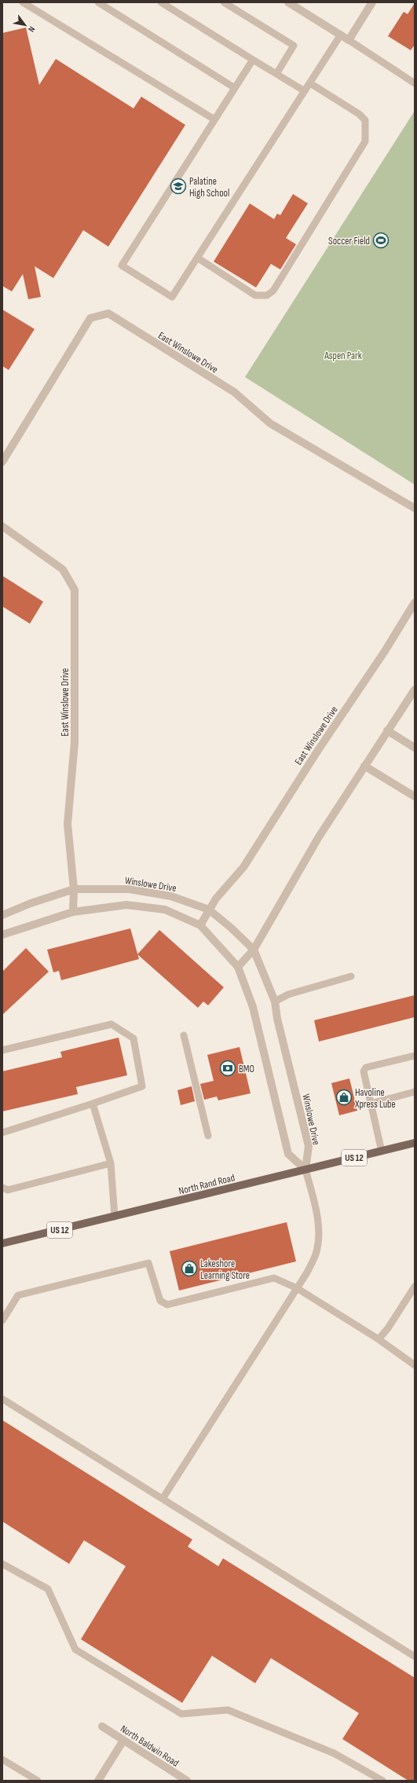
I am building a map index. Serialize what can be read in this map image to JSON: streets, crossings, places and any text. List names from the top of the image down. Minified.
{"streets":{"main road":["US 12","North Rand Road"],"street":["East Winslowe Drive","Winslowe Drive","North Baldwin Road"]},"crossings":[["East Winslowe Drive","Winslowe Drive"],["Winslowe Drive","North Rand Road"]],"parks":["Aspen Park"],"places":{"school or university":["Palatine High School"],"sports":["Soccer Field"],"bank":["BMO"],"shop":["Havoline Xpress Lube","Lakeshore Learning Store"]},"north":"bottom right"}
